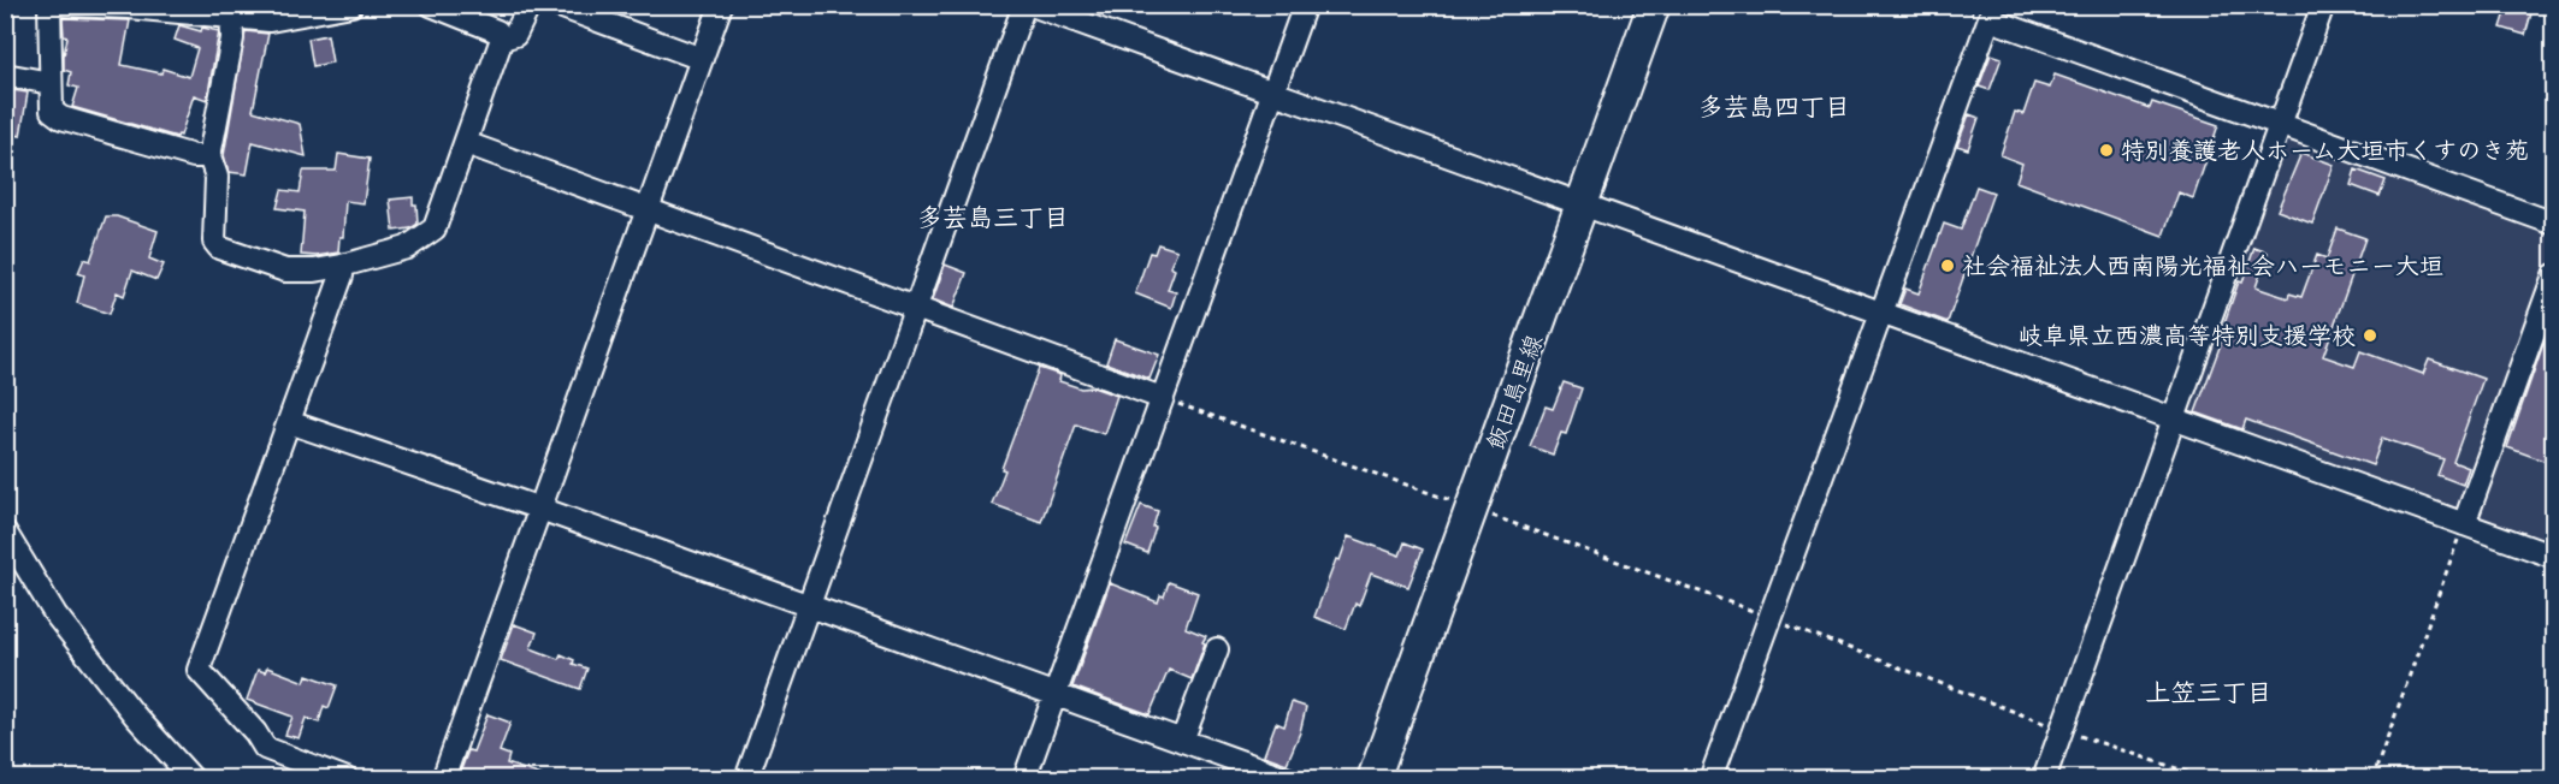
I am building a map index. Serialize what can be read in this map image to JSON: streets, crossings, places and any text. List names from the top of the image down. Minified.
{"streets":{"main road":["飯田島里線"]},"districts":["多芸島四丁目","多芸島三丁目","上笠三丁目"],"places":["特別養護老人ホーム大垣市くすのき苑","社会福祉法人西南陽光福祉会ハーモニー大垣","岐阜県立西濃高等特別支援学校"]}
